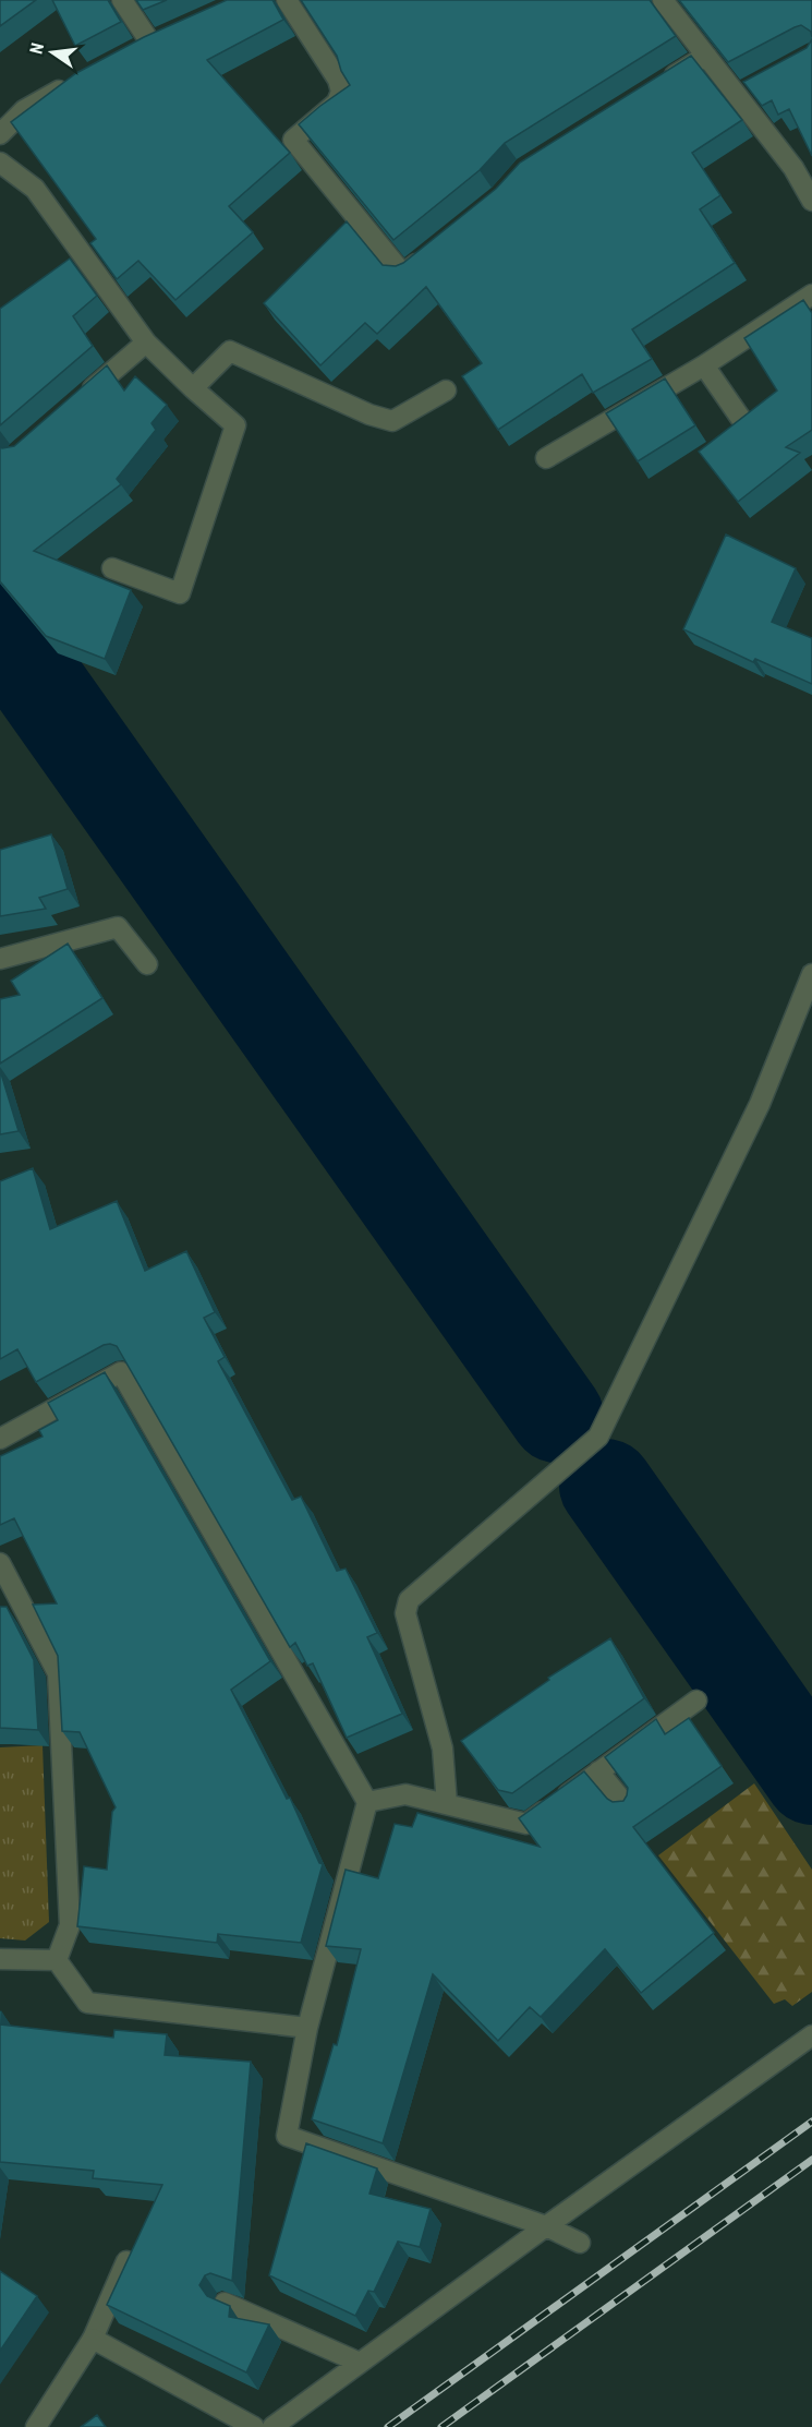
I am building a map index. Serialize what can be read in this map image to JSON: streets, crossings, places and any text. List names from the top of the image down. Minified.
{"north":"left"}
